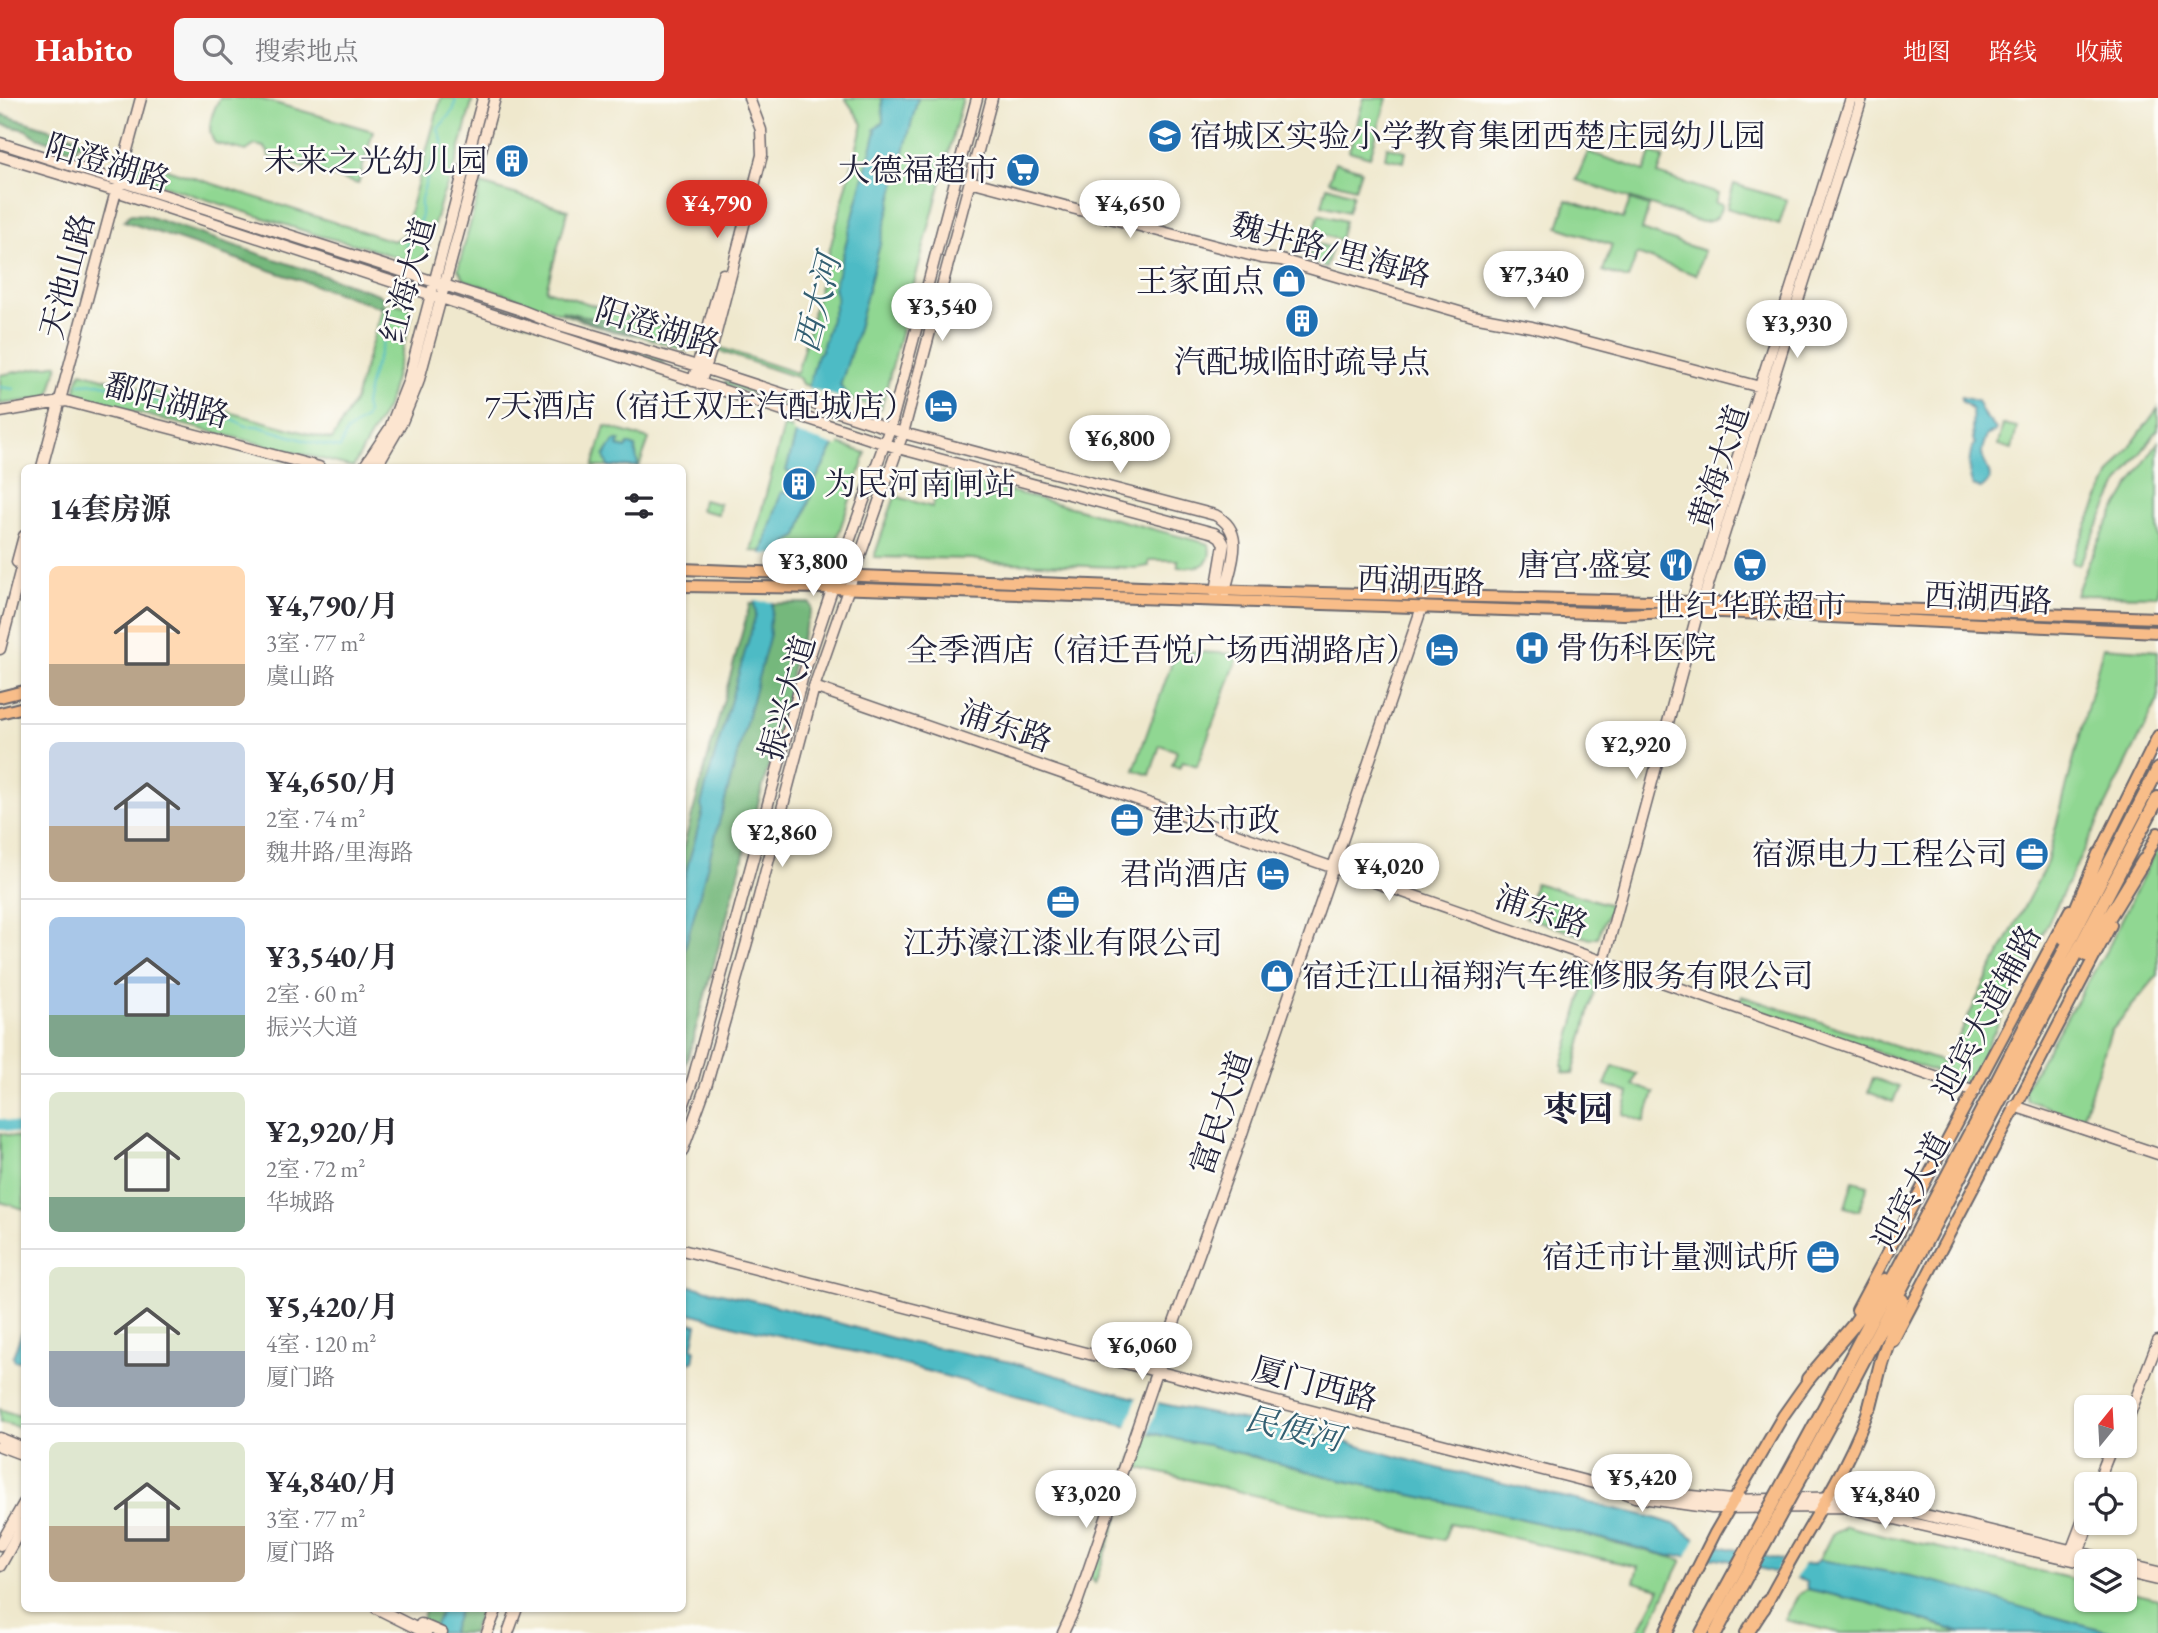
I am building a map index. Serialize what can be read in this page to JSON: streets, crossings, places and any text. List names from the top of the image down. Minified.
{"streets":{"highway":["迎宾大道"],"main road":["西湖西路","迎宾大道辅路"],"street":["阳澄湖路","魏井路/里海路","天池山路","红海大道","鄱阳湖路","黄海大道","振兴大道","浦东路","富民大道","厦门西路"]},"crossings":[["阳澄湖路","天池山路"],["阳澄湖路","红海大道"],["阳澄湖路","西湖西路"],["阳澄湖路","振兴大道"],["魏井路/里海路","黄海大道"],["魏井路/里海路","振兴大道"],["天池山路","鄱阳湖路"],["黄海大道","西湖西路"],["西湖西路","振兴大道"],["西湖西路","富民大道"],["振兴大道","浦东路"],["浦东路","迎宾大道辅路"],["浦东路","富民大道"],["迎宾大道辅路","厦门西路"],["富民大道","厦门西路"]],"districts":["枣园"],"water":["西大河","民便河"],"places":{"school or university":["宿城区实验小学教育集团西楚庄园幼儿园"],"building":["未来之光幼儿园","汽配城临时疏导点","为民河南闸站"],"supermarket":["大德福超市","世纪华联超市"],"shop":["王家面点","宿迁江山福翔汽车维修服务有限公司"],"hotel":["7天酒店（宿迁双庄汽配城店）","全季酒店（宿迁吾悦广场西湖路店）","君尚酒店"],"restaurant":["唐宫·盛宴"],"hospital":["骨伤科医院"],"office":["建达市政","宿源电力工程公司","江苏濠江漆业有限公司","宿迁市计量测试所"]},"north":"top","page":{"header":"Habito","search":"搜索地点","nav":["地图","路线","收藏"],"price":["¥4,790","¥4,650","¥7,340","¥3,540","¥3,930","¥6,800","¥3,800","¥2,920","¥2,860","¥4,020","¥6,060","¥5,420","¥3,020","¥4,840"],"heading":"14套房源","list":[{"name":"¥4,790/月","note":"3室 · 77 m² · 虞山路"},{"name":"¥4,650/月","note":"2室 · 74 m² · 魏井路/里海路"},{"name":"¥3,540/月","note":"2室 · 60 m² · 振兴大道"},{"name":"¥2,920/月","note":"2室 · 72 m² · 华城路"},{"name":"¥5,420/月","note":"4室 · 120 m² · 厦门路"},{"name":"¥4,840/月","note":"3室 · 77 m² · 厦门路"}]}}
